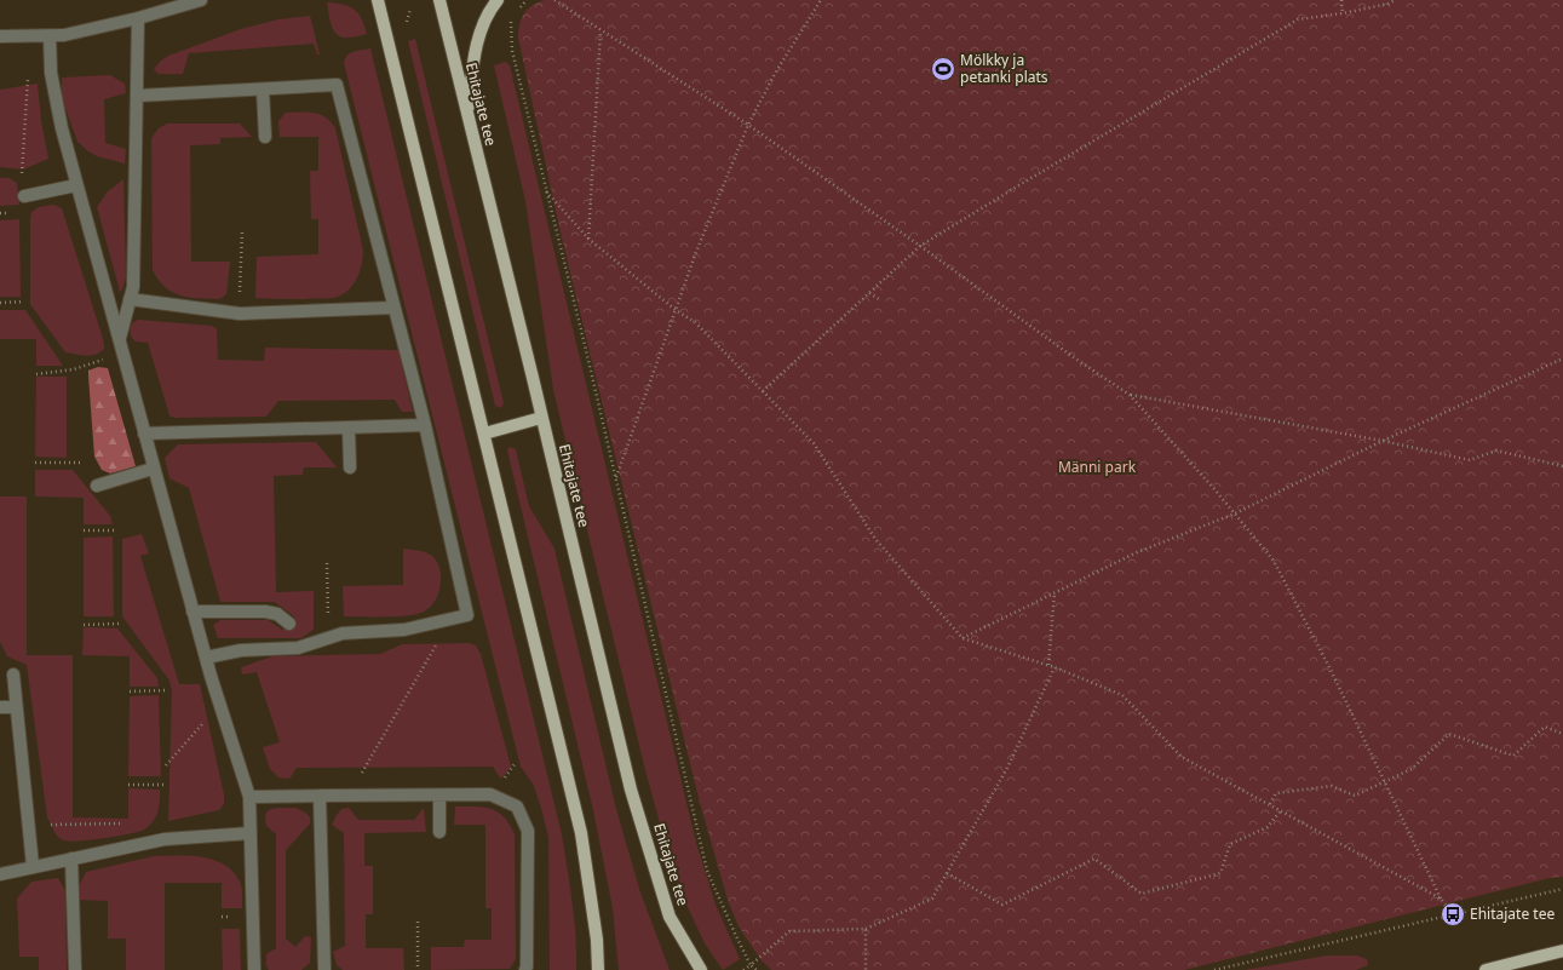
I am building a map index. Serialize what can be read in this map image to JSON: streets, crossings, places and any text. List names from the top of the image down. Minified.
{"streets":{"main road":["Ehitajate tee"]},"parks":["Männi park"],"places":{"sports":["Mölkky ja petanki plats"],"bus stop":["Ehitajate tee"]}}
